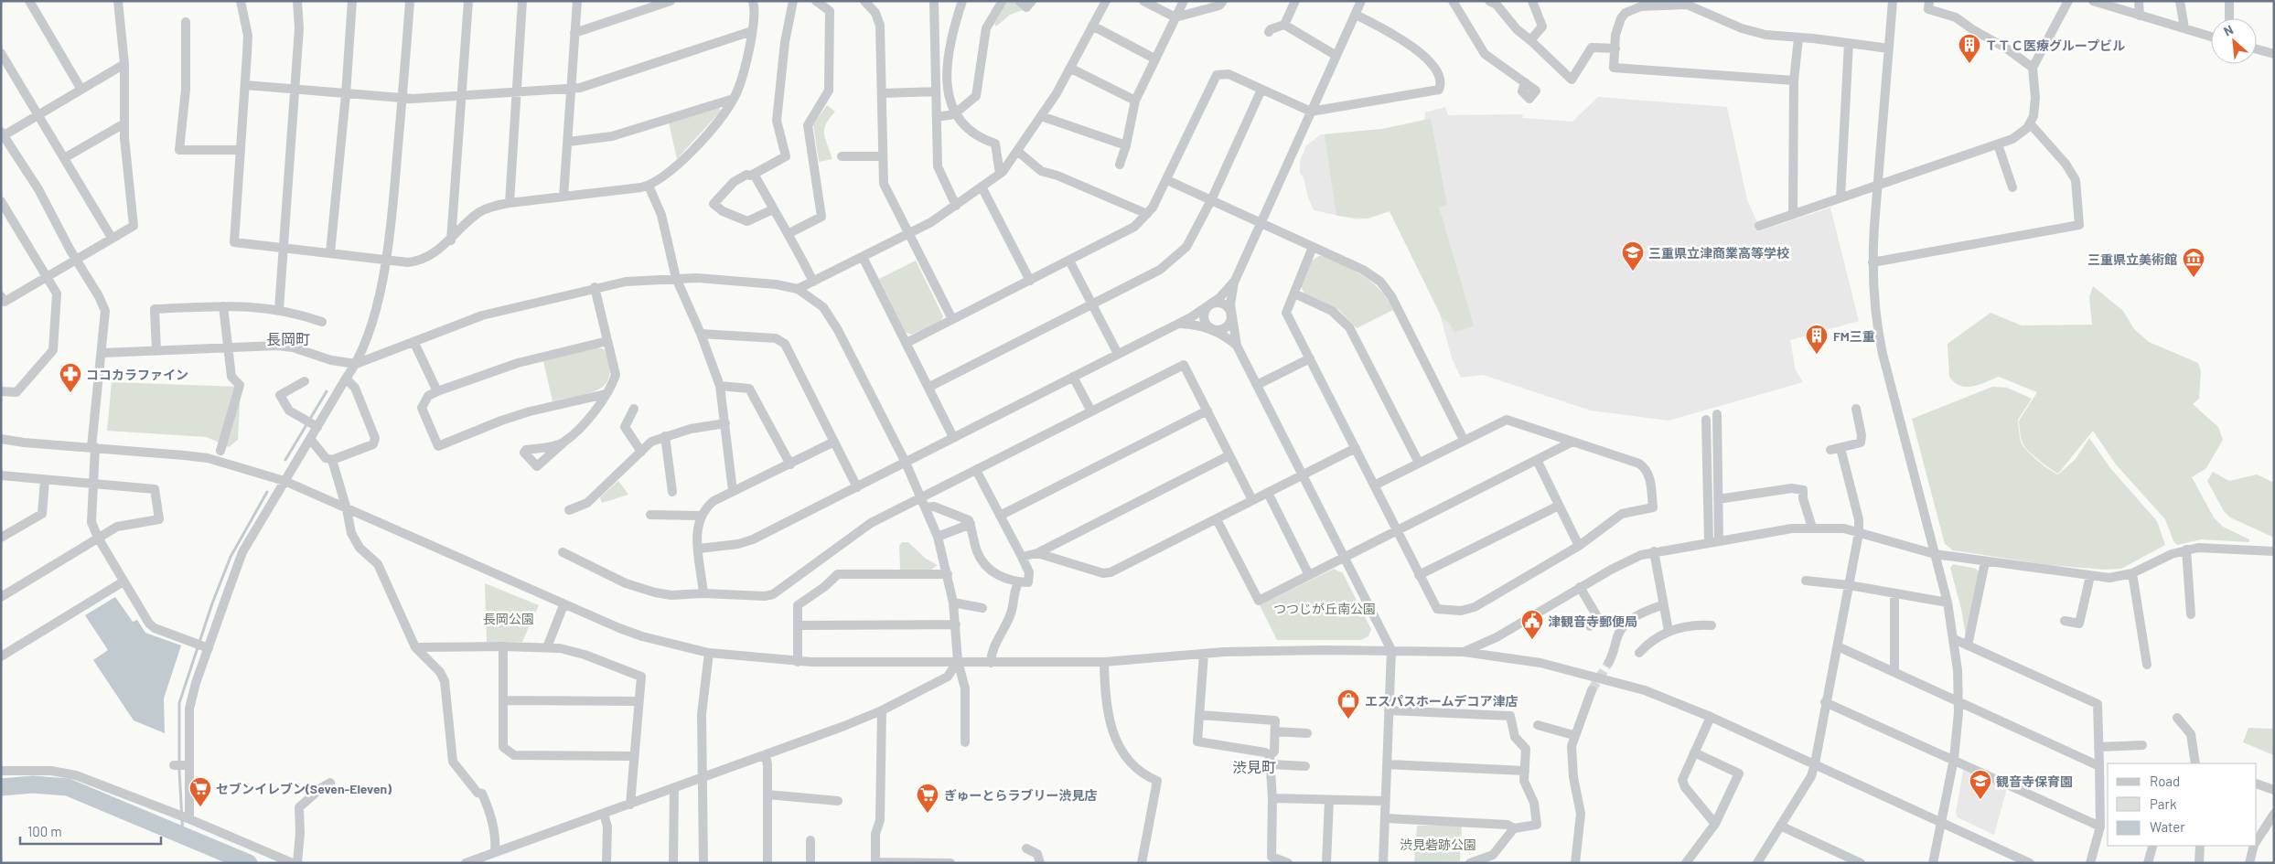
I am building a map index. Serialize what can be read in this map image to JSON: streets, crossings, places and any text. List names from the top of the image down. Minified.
{"districts":["長岡町","渋見町"],"parks":["つつじが丘南公園","長岡公園","渋見砦跡公園"],"places":{"building":["ＴＴＣ医療グループビル","FM三重"],"school or university":["三重県立津商業高等学校","観音寺保育園"],"museum":["三重県立美術館"],"pharmacy":["ココカラファイン"],"public building":["津観音寺郵便局"],"shop":["エスパスホームデコア津店"],"supermarket":["セブンイレブン(Seven-Eleven)","ぎゅーとらラブリー渋見店"]},"legend":["Road","Park","Water"],"scale_bar":"100 m","north":"top left"}
